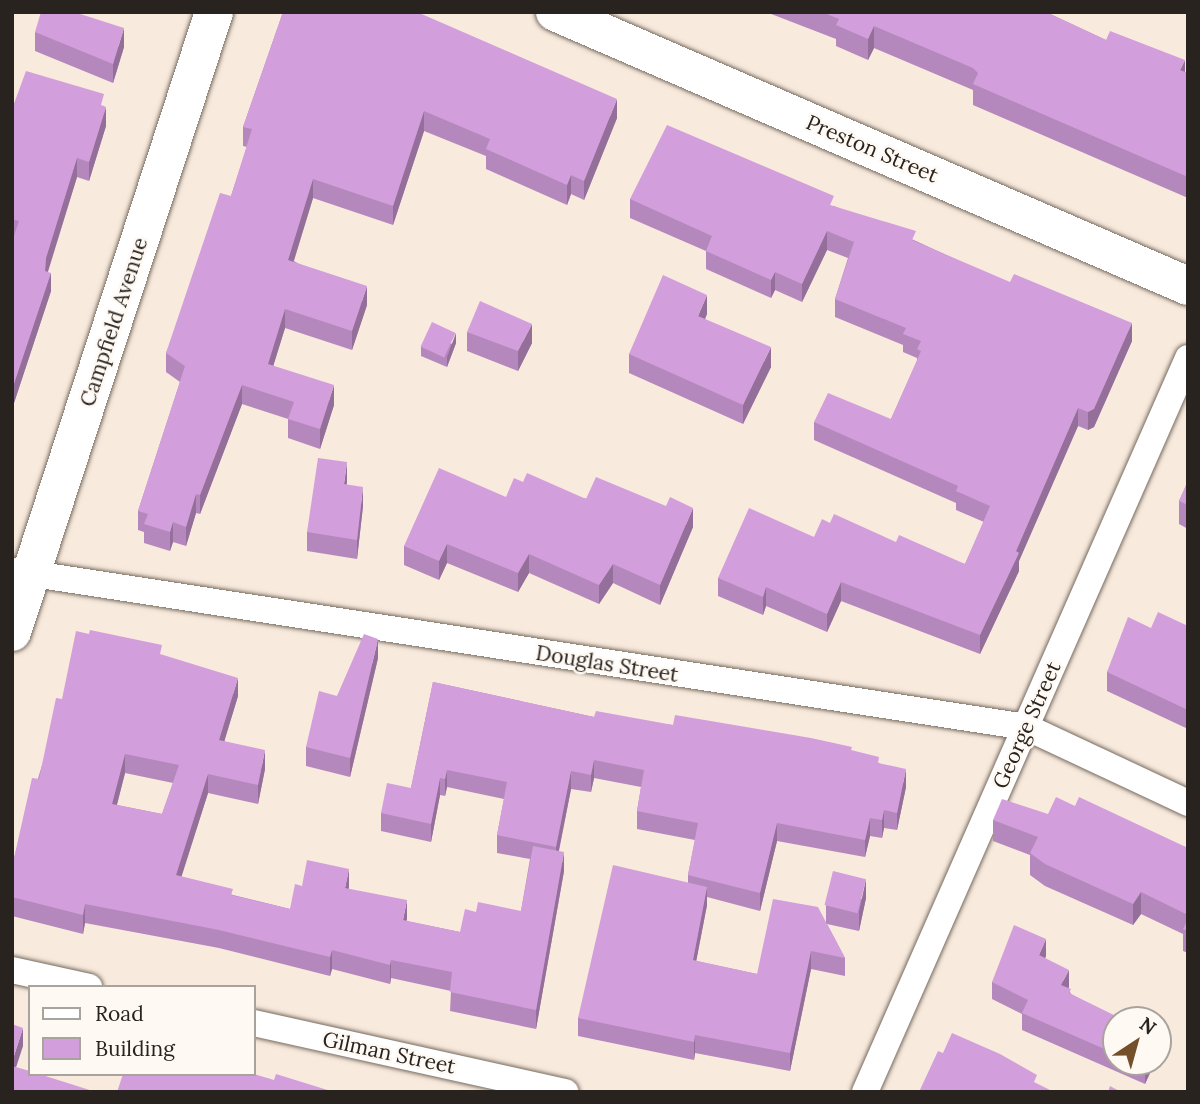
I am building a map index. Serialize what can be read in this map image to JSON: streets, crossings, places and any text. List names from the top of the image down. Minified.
{"streets":{"street":["Preston Street","Campfield Avenue","Douglas Street","George Street","Gilman Street"]},"crossings":[["Campfield Avenue","Douglas Street"],["Douglas Street","George Street"]],"legend":["Road","Building"],"north":"top right"}
